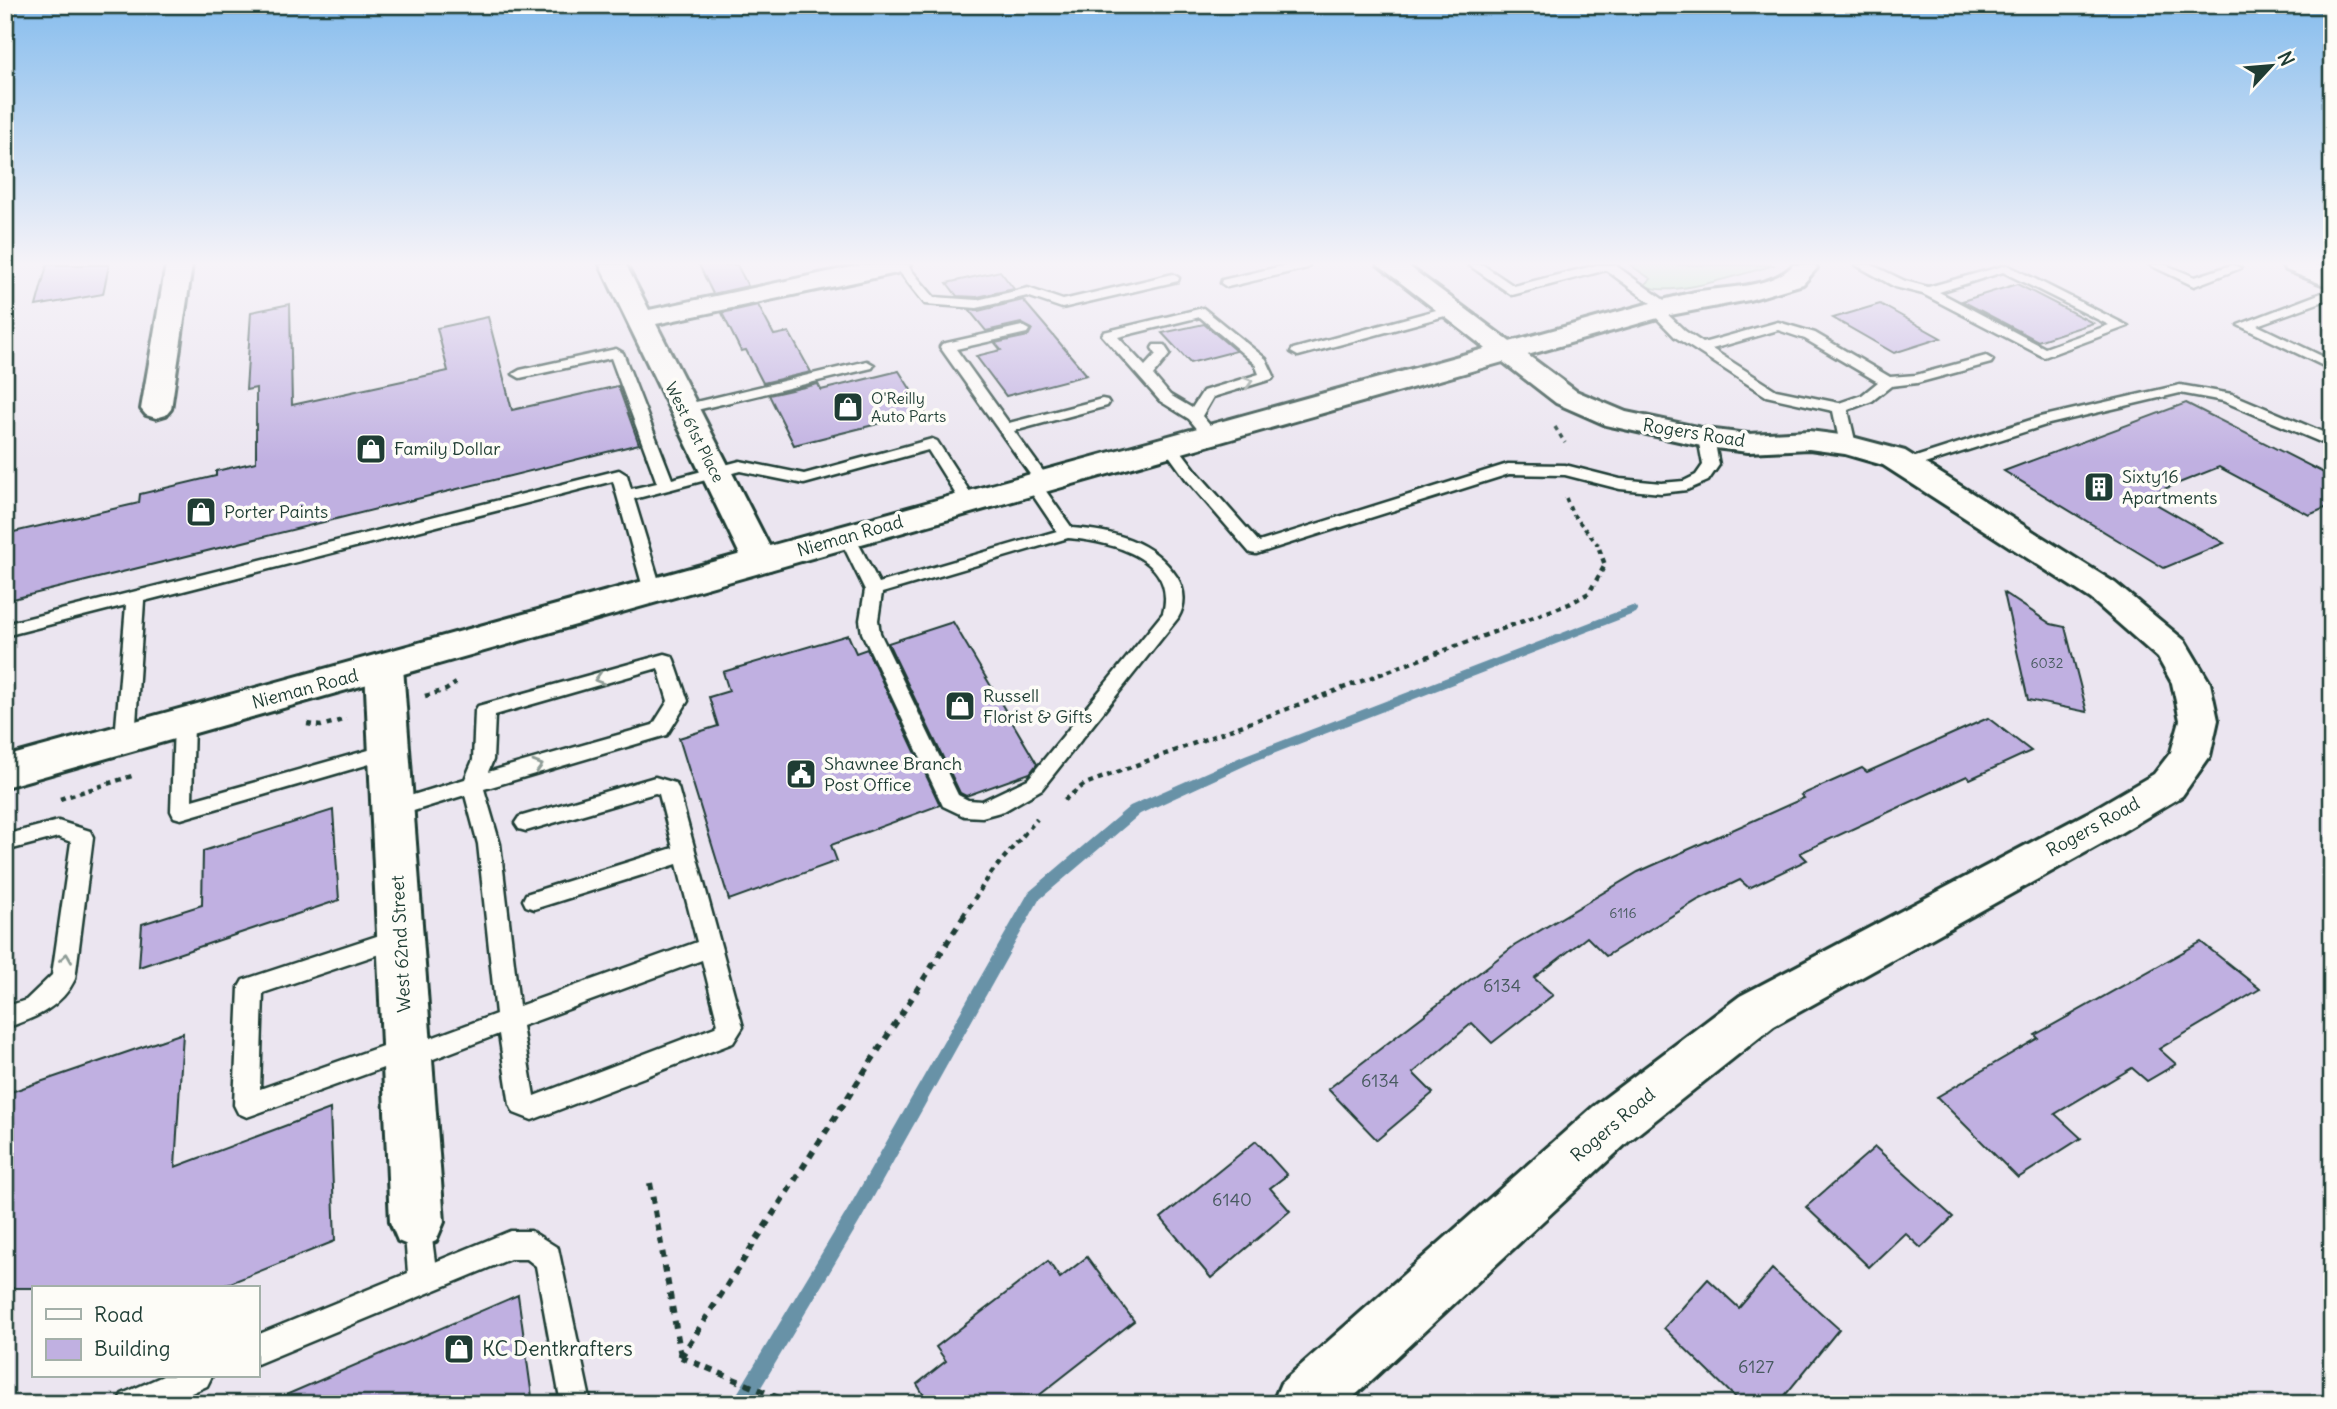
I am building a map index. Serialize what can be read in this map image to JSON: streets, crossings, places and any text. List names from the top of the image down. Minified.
{"streets":{"street":["West 61st Place","Rogers Road","Nieman Road","West 62nd Street"]},"crossings":[["West 61st Place","Nieman Road"],["Rogers Road","Nieman Road"],["Nieman Road","West 62nd Street"]],"places":{"shop":["O'Reilly Auto Parts","Family Dollar","Porter Paints","Russell Florist & Gifts","KC Dentkrafters"],"building":["Sixty16 Apartments"],"public building":["Shawnee Branch Post Office"]},"house_numbers":["6032","6116","6134","6134","6140","6127"],"legend":["Road","Building"],"north":"top right"}
